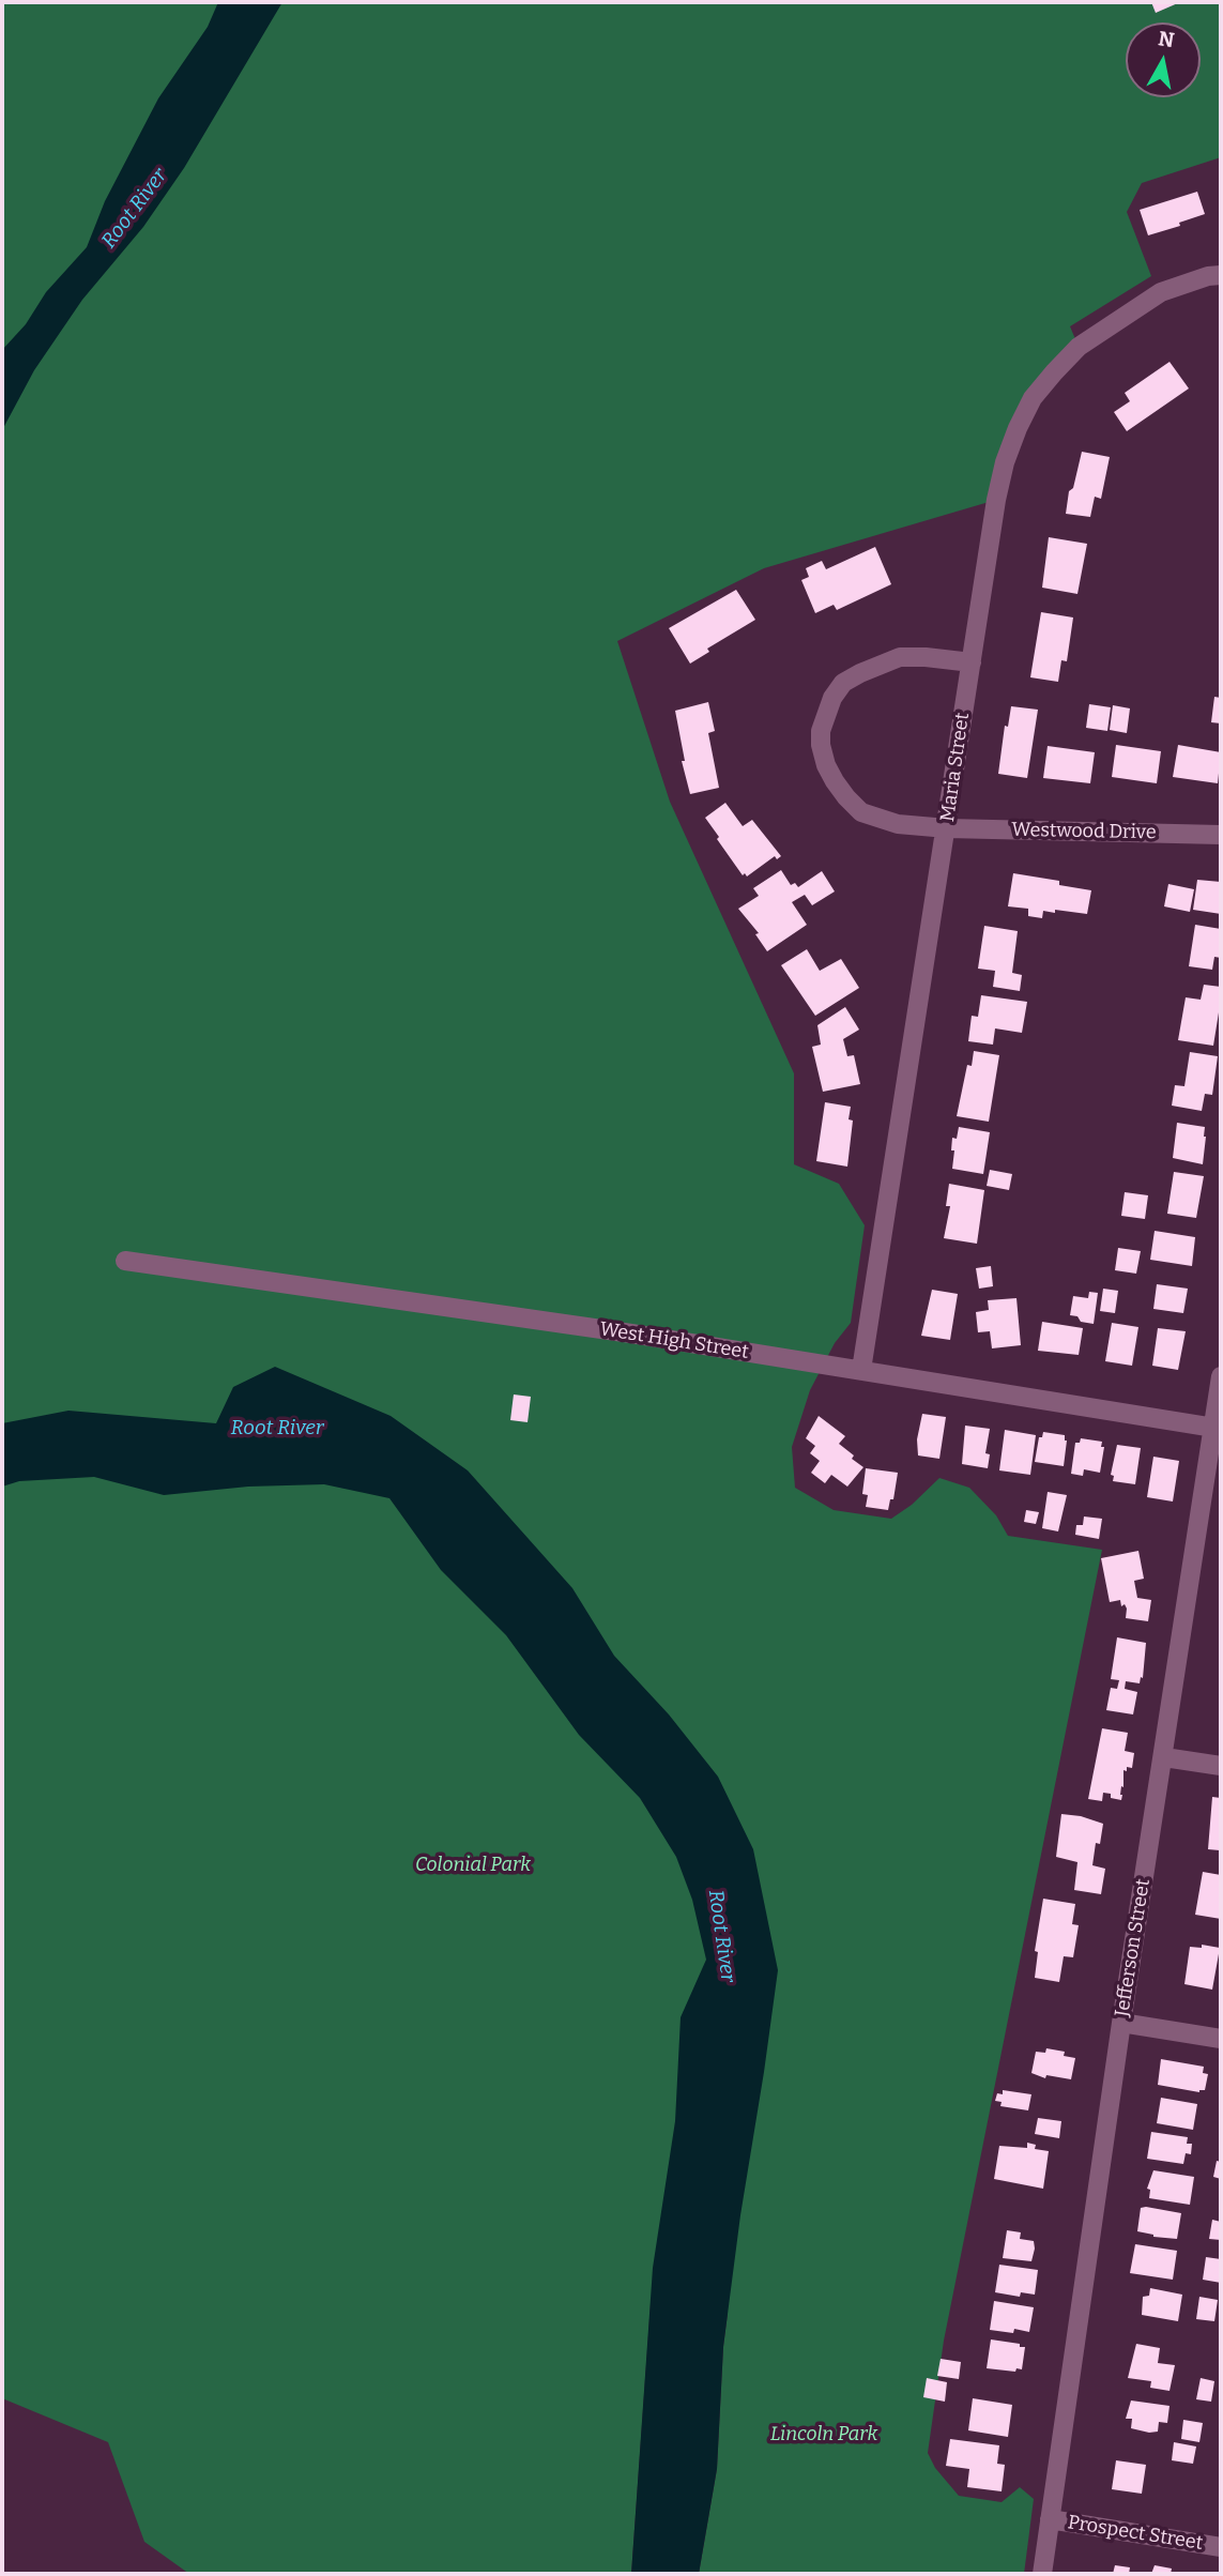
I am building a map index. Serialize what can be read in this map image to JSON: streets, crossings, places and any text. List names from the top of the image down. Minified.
{"streets":{"street":["Maria Street","Westwood Drive","West High Street","Jefferson Street","Prospect Street"]},"crossings":[["Maria Street","Westwood Drive"],["Maria Street","West High Street"],["West High Street","Jefferson Street"],["Jefferson Street","Prospect Street"]],"water":["Root River"],"parks":["Colonial Park","Lincoln Park"],"north":"top"}
